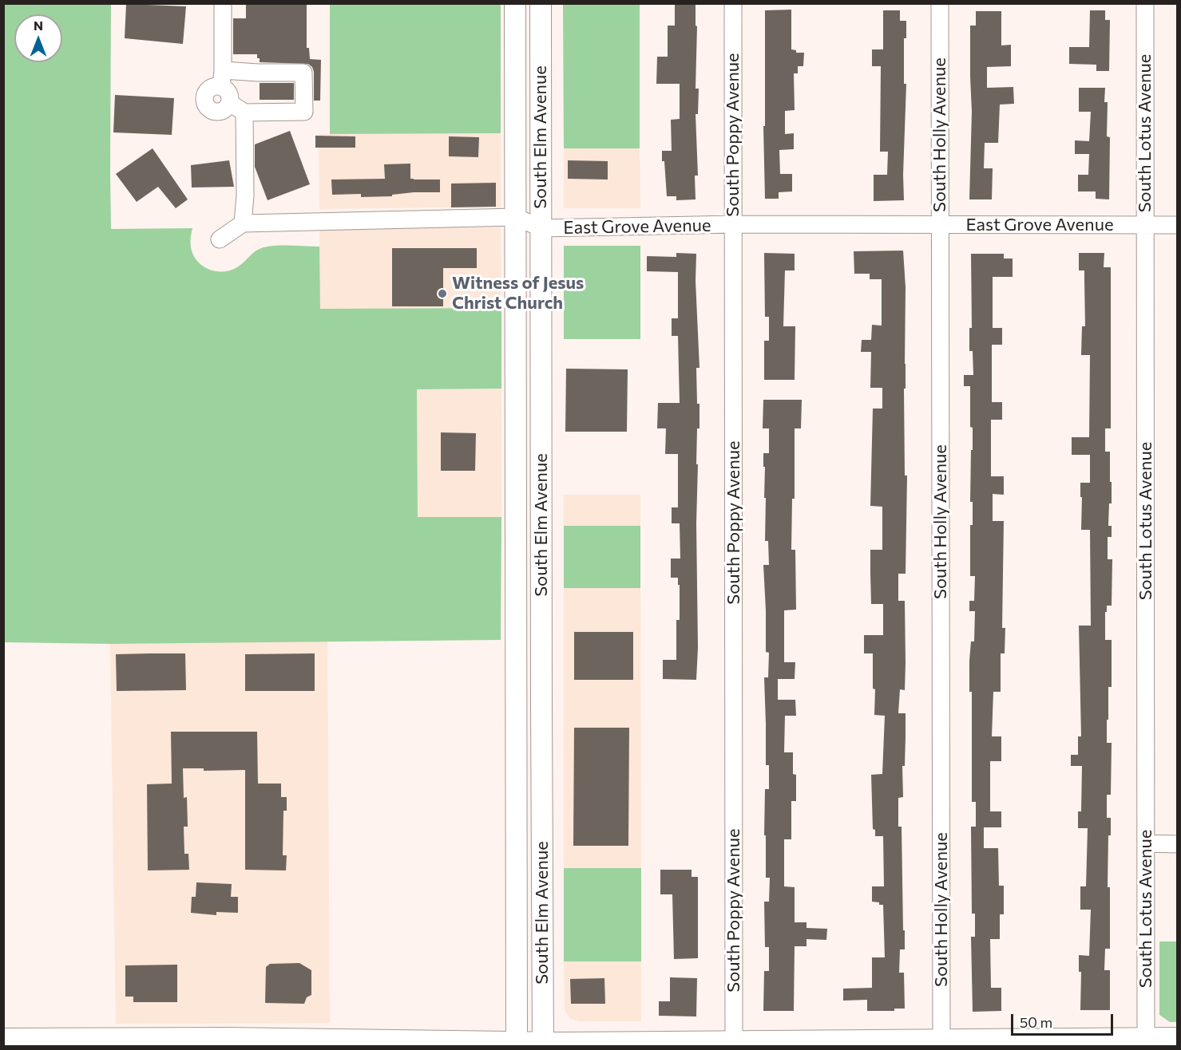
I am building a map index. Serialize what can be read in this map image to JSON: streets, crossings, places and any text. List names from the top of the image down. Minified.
{"streets":{"main road":["South Elm Avenue"],"street":["South Lotus Avenue","South Poppy Avenue","South Holly Avenue","East Grove Avenue"]},"crossings":[["South Lotus Avenue","East Grove Avenue"],["South Poppy Avenue","East Grove Avenue"],["South Holly Avenue","East Grove Avenue"],["South Elm Avenue","East Grove Avenue"]],"places":["Witness of Jesus Christ Church"],"scale_bar":"50 m","north":"top"}
